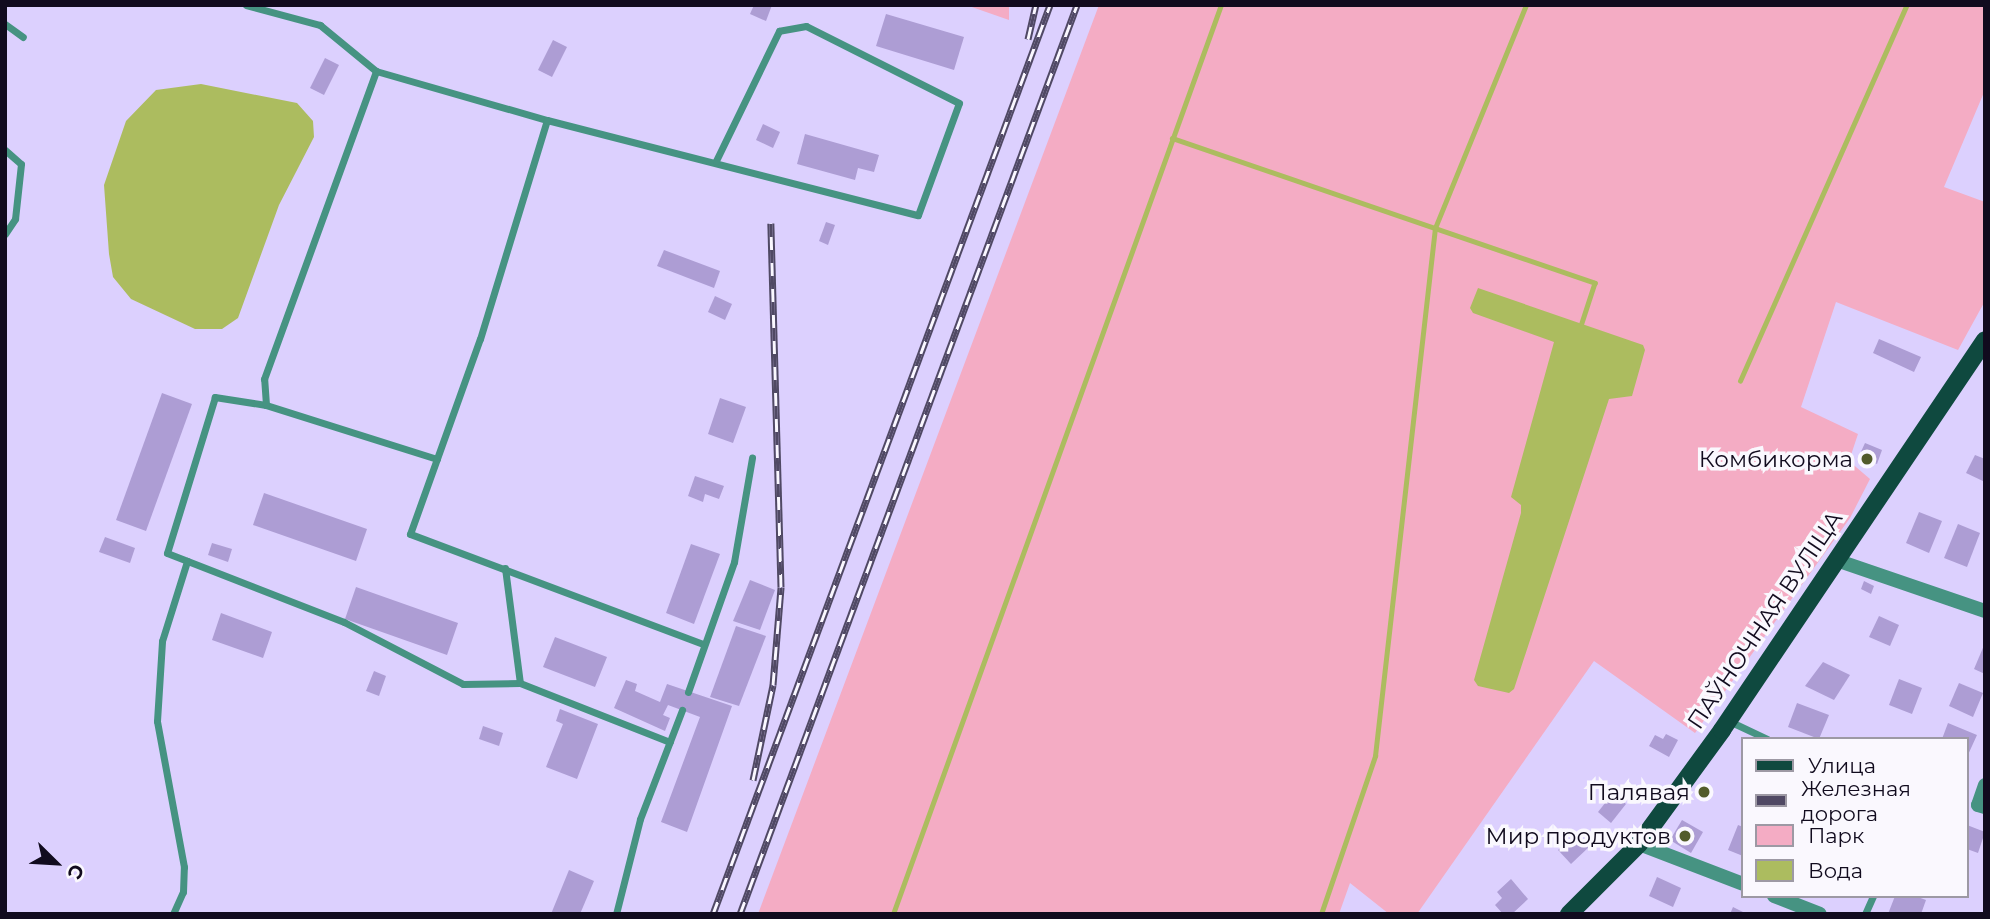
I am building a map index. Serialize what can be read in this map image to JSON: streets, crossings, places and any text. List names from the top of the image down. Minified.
{"streets":{"main road":["ПАЎНОЧНАЯ ВУЛІЦА"]},"places":["Комбикорма","Палявая","Мир продуктов"],"legend":["Улица","Железная дорога","Парк","Вода"],"north":"bottom right"}
